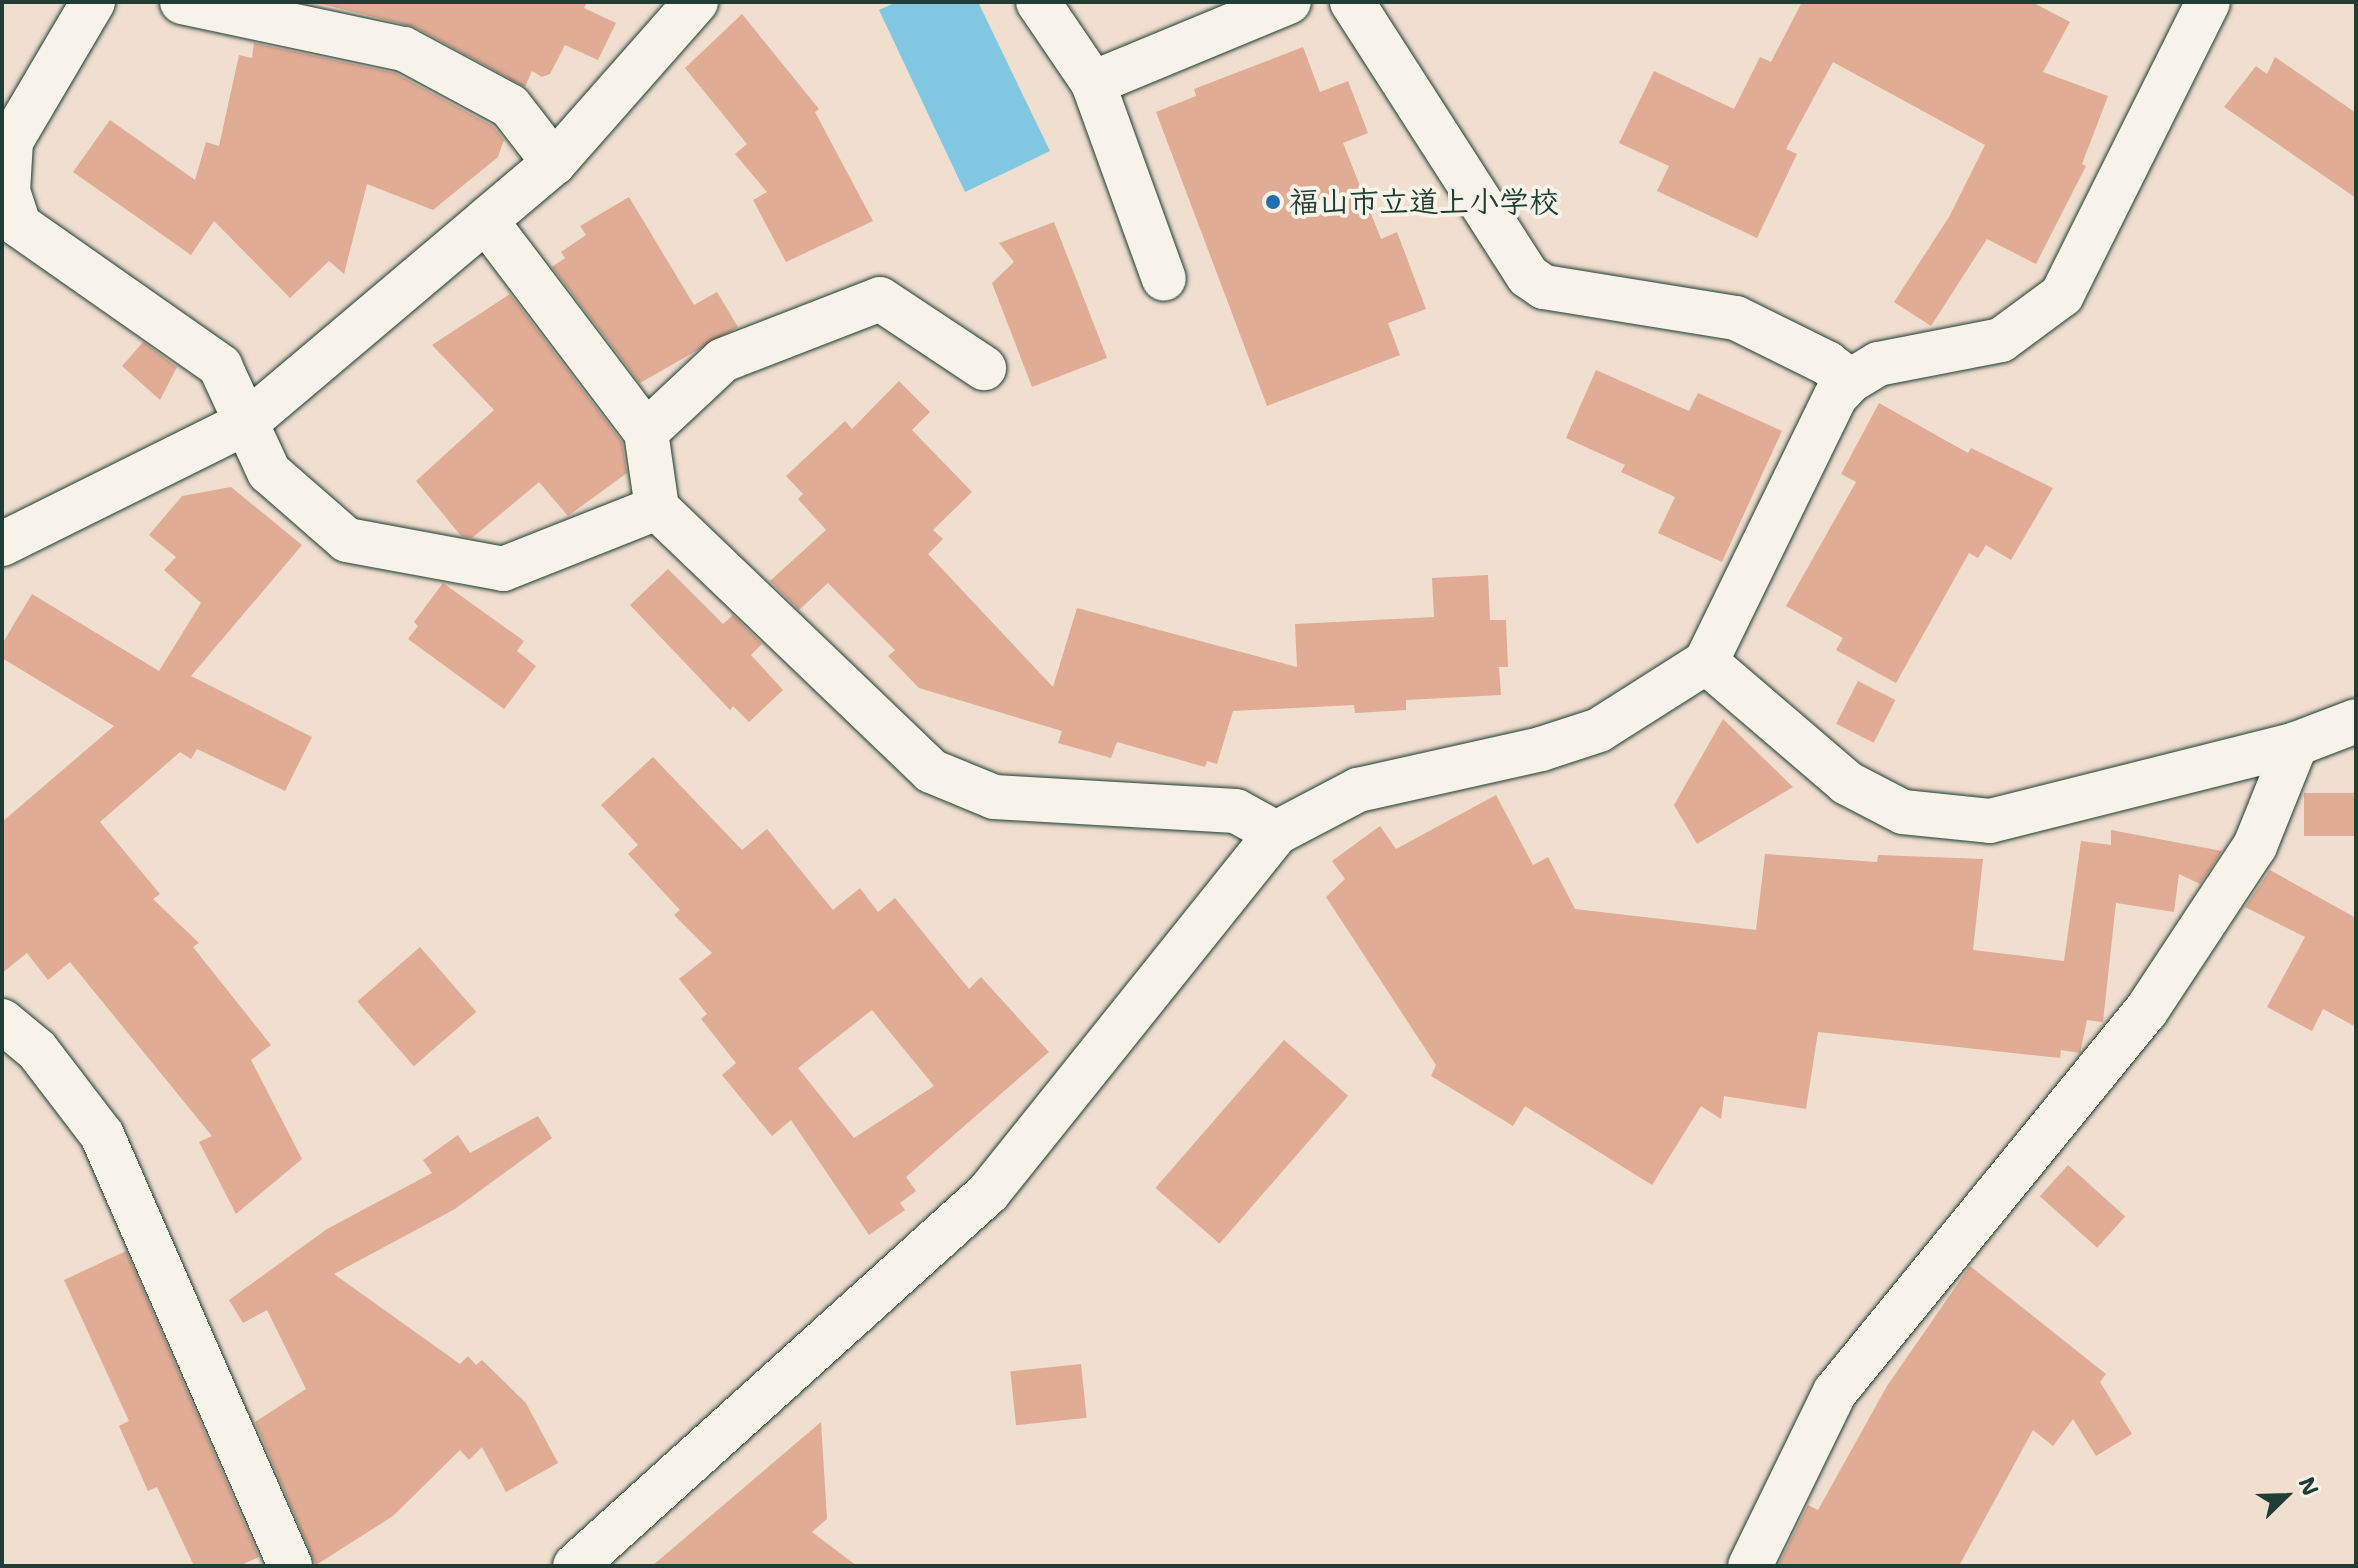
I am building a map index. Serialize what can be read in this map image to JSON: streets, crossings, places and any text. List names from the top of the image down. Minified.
{"places":["福山市立道上小学校"],"north":"top right"}
